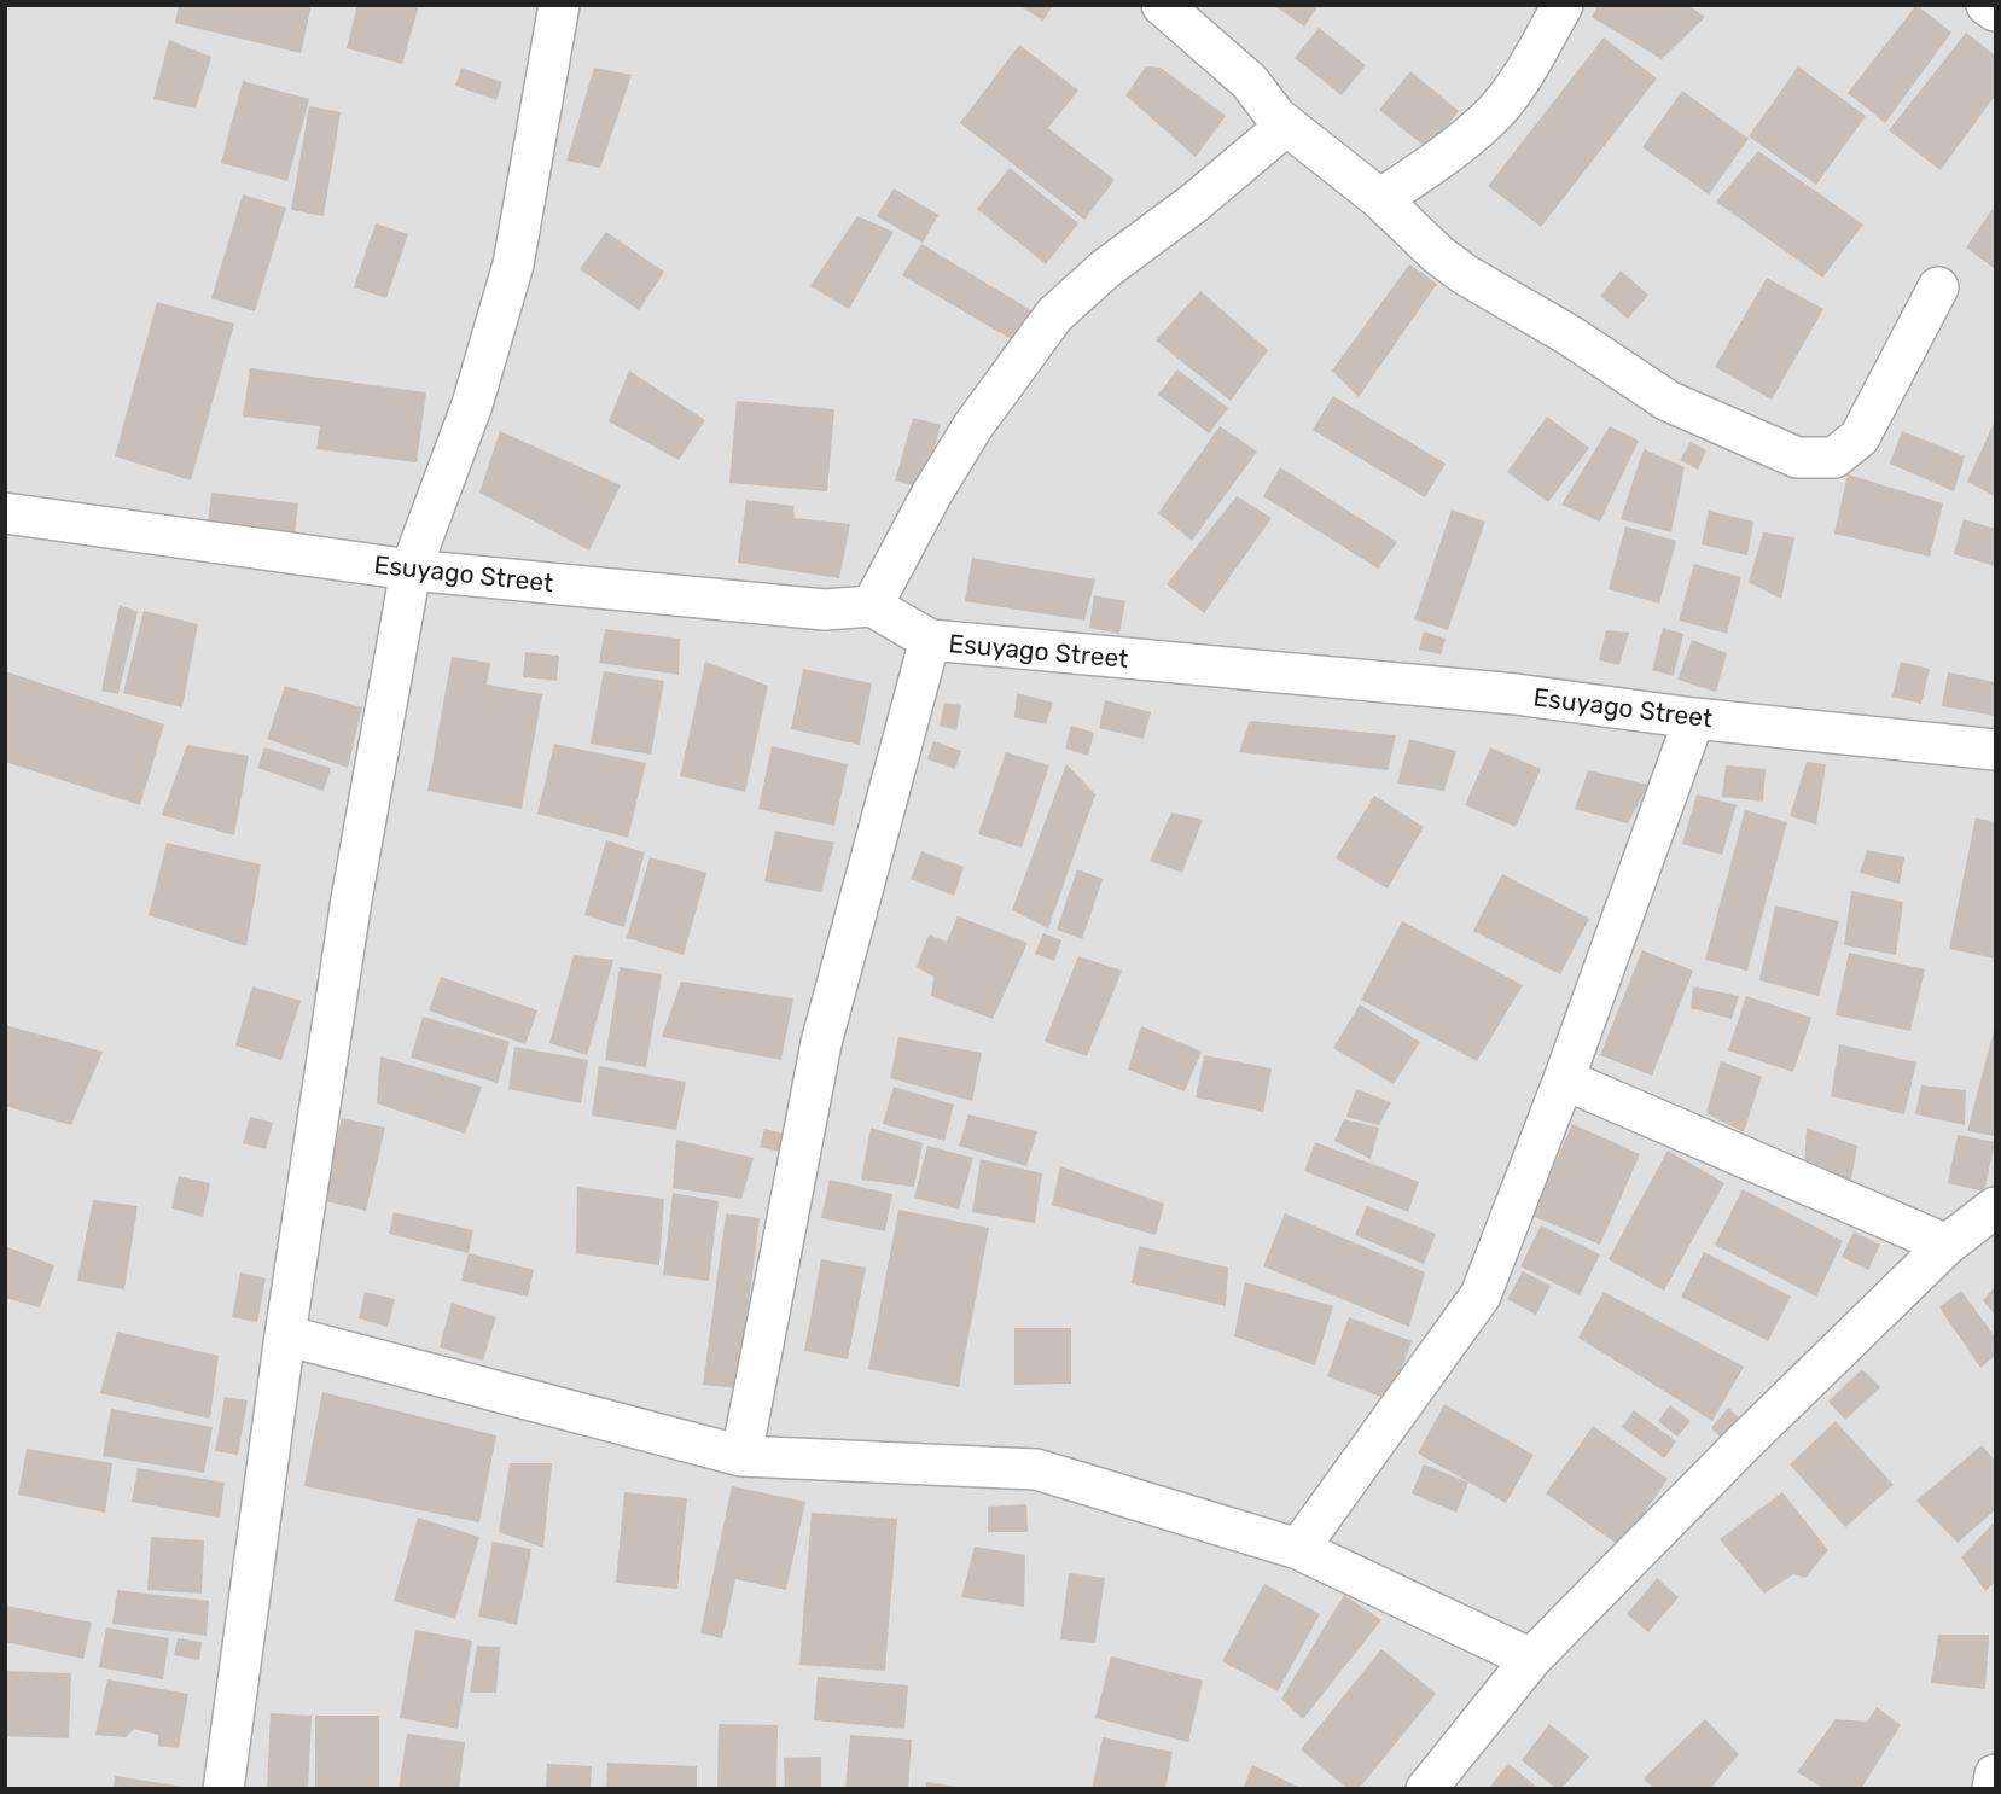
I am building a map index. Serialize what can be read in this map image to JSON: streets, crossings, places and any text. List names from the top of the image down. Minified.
{"streets":{"street":["Esuyago Street"]}}
